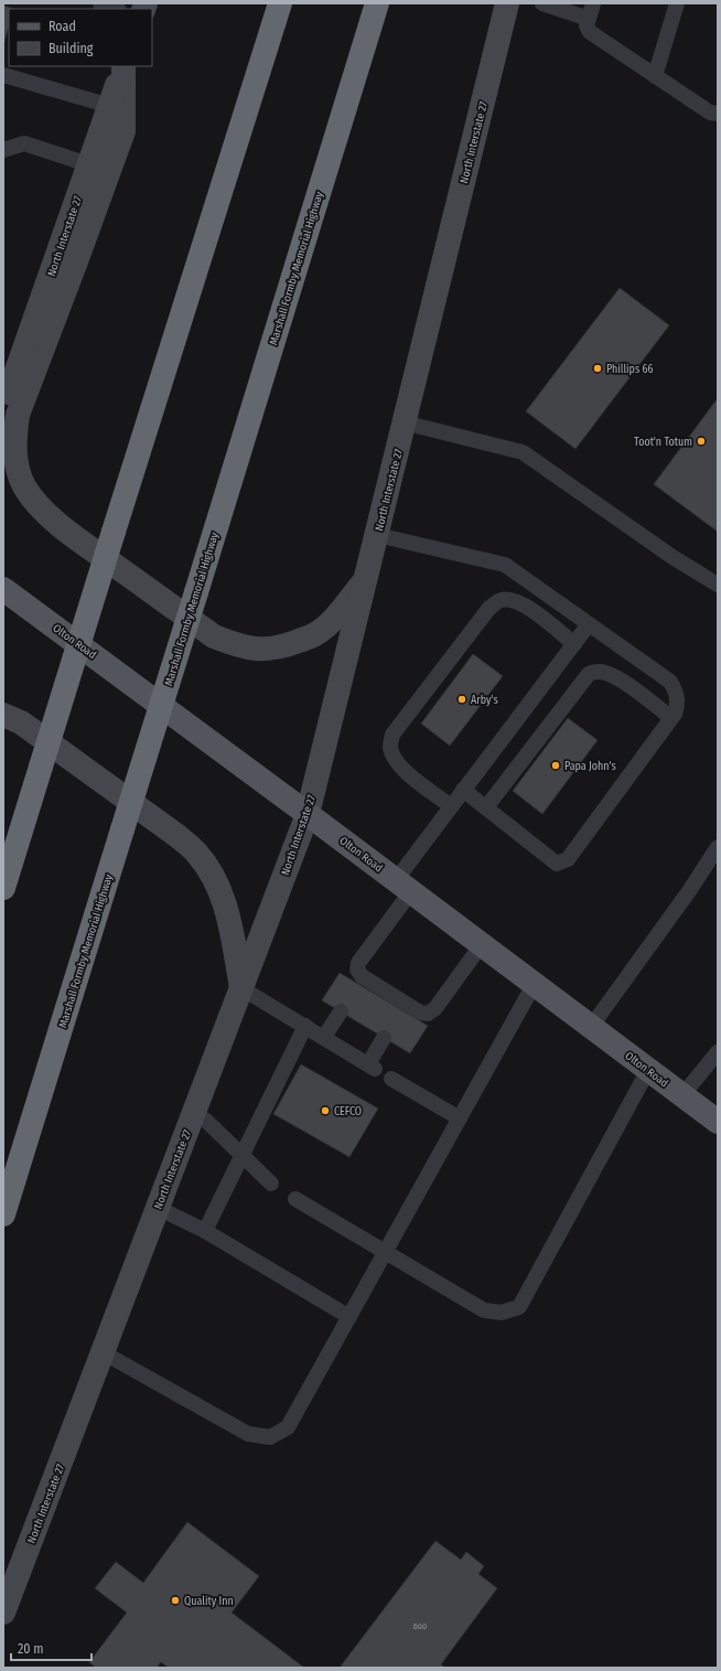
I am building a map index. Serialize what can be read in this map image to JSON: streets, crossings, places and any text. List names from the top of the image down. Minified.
{"streets":{"highway":["Marshall Formby Memorial Highway"],"main road":["North Interstate 27","Olton Road"]},"crossings":[["North Interstate 27","Olton Road"]],"places":["Phillips 66","Toot'n Totum","Arby's","Papa John's","CEFCO","Quality Inn"],"house_numbers":["600"],"legend":["Road","Building"],"scale_bar":"20 m"}
